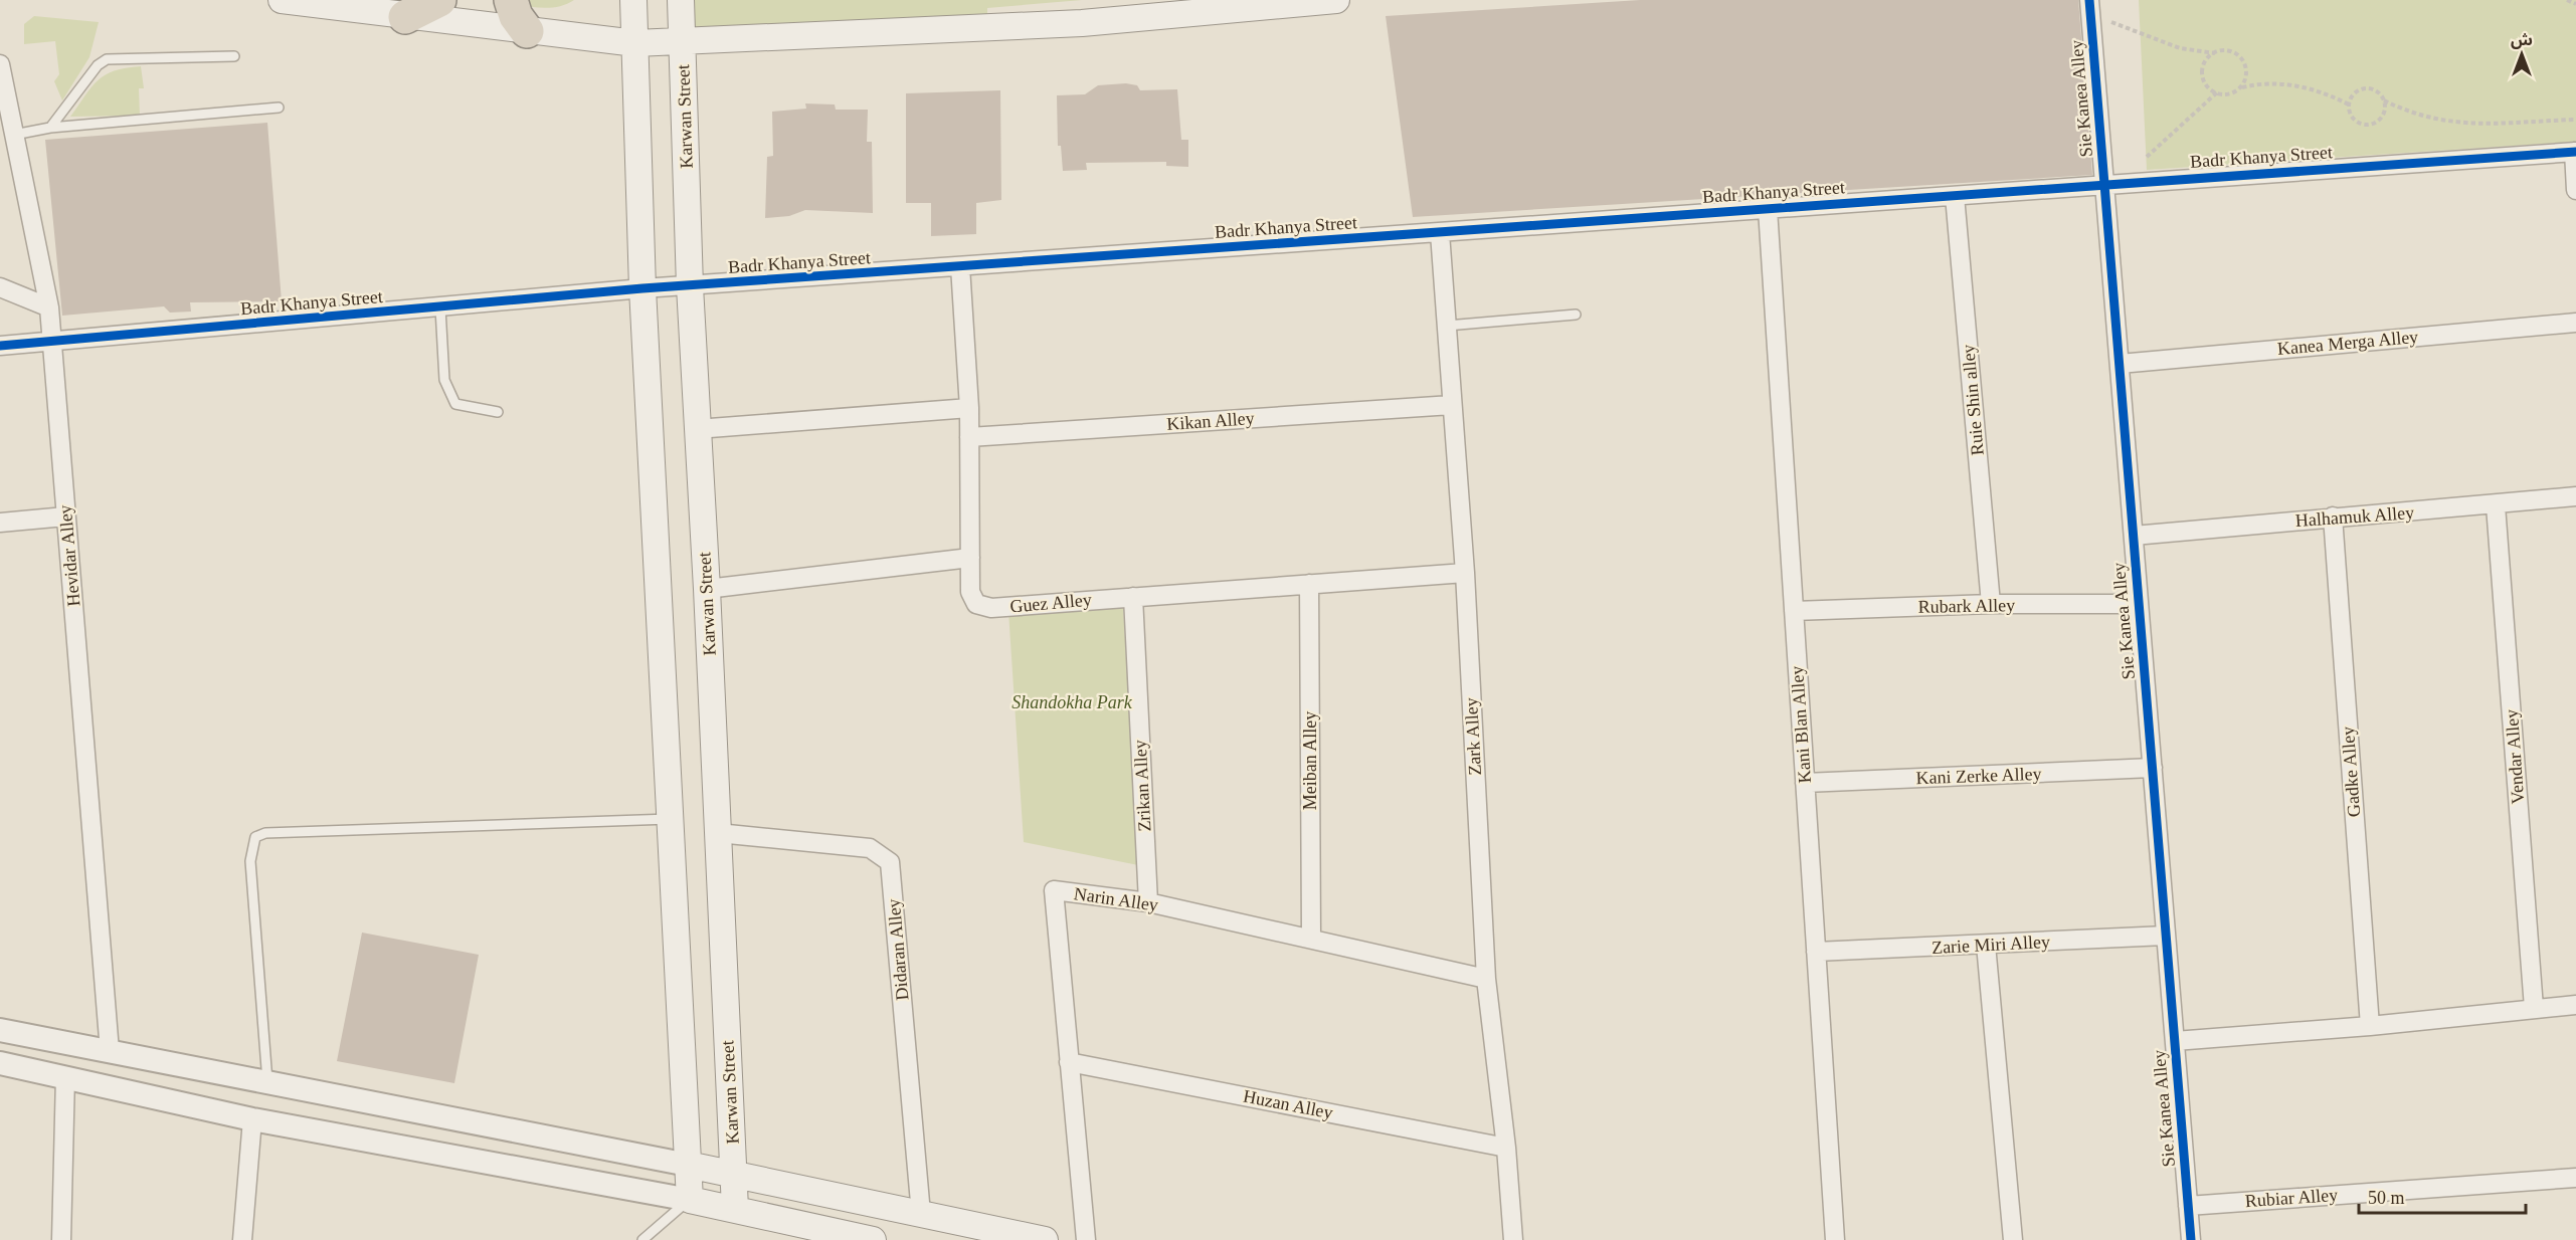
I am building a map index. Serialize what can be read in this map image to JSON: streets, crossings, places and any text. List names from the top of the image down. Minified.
{"streets":{"main road":["Karwan Street"],"street":["Sie Kanea Alley","Badr Khanya Street","Kanea Merga Alley","Ruie Shin alley","Kikan Alley","Halhamuk Alley","Hevidar Alley","Guez Alley","Rubark Alley","Kani Blan Alley","Zark Alley","Vendar Alley","Meiban Alley","Gadke Alley","Kani Zerke Alley","Zrikan Alley","Narin Alley","Zarie Miri Alley","Didaran Alley","Huzan Alley","Rubiar Alley"]},"crossings":[["Sie Kanea Alley","Badr Khanya Street"],["Sie Kanea Alley","Kanea Merga Alley"],["Sie Kanea Alley","Halhamuk Alley"],["Sie Kanea Alley","Rubark Alley"],["Sie Kanea Alley","Kani Zerke Alley"],["Sie Kanea Alley","Zarie Miri Alley"],["Sie Kanea Alley","Rubiar Alley"],["Karwan Street","Badr Khanya Street"],["Karwan Street","Didaran Alley"],["Badr Khanya Street","Ruie Shin alley"],["Badr Khanya Street","Hevidar Alley"],["Badr Khanya Street","Guez Alley"],["Badr Khanya Street","Kani Blan Alley"],["Badr Khanya Street","Zark Alley"],["Ruie Shin alley","Rubark Alley"],["Kikan Alley","Guez Alley"],["Kikan Alley","Zark Alley"],["Halhamuk Alley","Vendar Alley"],["Halhamuk Alley","Gadke Alley"],["Guez Alley","Zark Alley"],["Guez Alley","Meiban Alley"],["Guez Alley","Zrikan Alley"],["Rubark Alley","Kani Blan Alley"],["Kani Blan Alley","Kani Zerke Alley"],["Kani Blan Alley","Zarie Miri Alley"],["Zark Alley","Narin Alley"],["Zark Alley","Huzan Alley"],["Meiban Alley","Narin Alley"],["Zrikan Alley","Narin Alley"],["Narin Alley","Huzan Alley"]],"parks":["Shandokha Park"],"scale_bar":"50 m","north":"top"}
